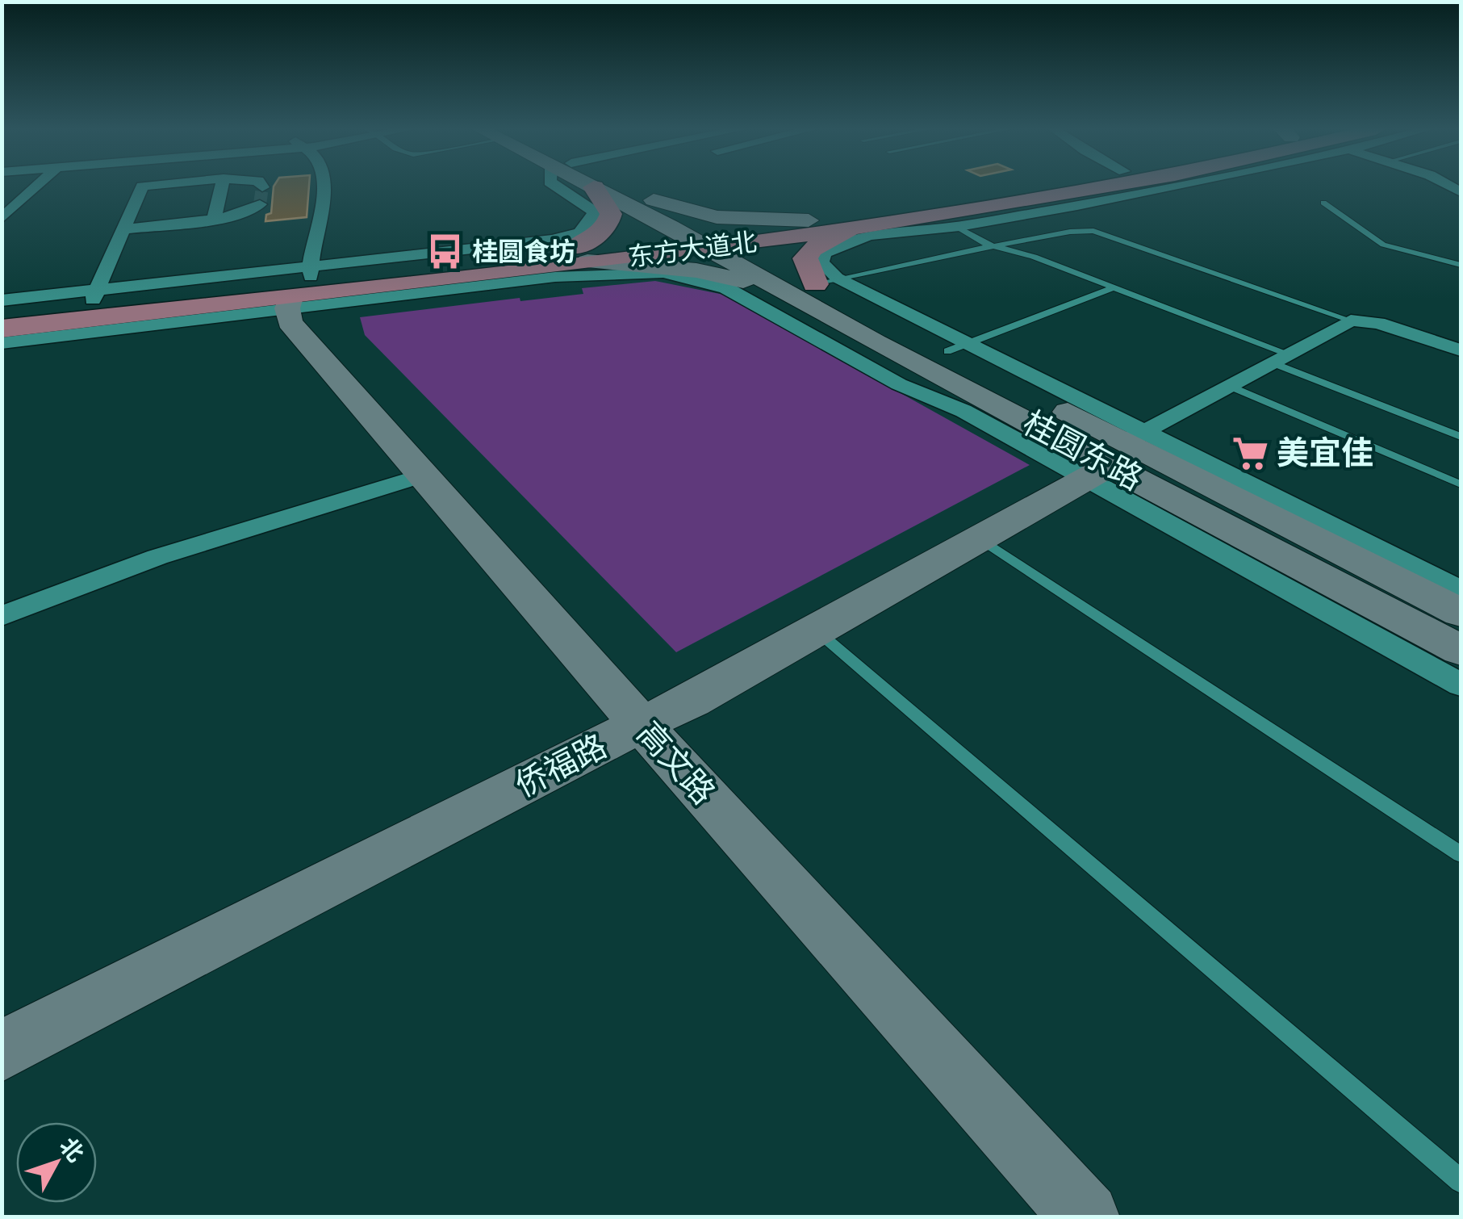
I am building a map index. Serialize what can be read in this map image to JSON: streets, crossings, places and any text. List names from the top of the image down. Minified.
{"streets":{"main road":["东方大道北","桂圆东路","高文路","侨福路"]},"crossings":[["东方大道北","桂圆东路"],["东方大道北","高文路"],["桂圆东路","侨福路"],["高文路","侨福路"]],"places":{"bus stop":["桂圆食坊"],"supermarket":["美宜佳"]},"north":"top right"}
